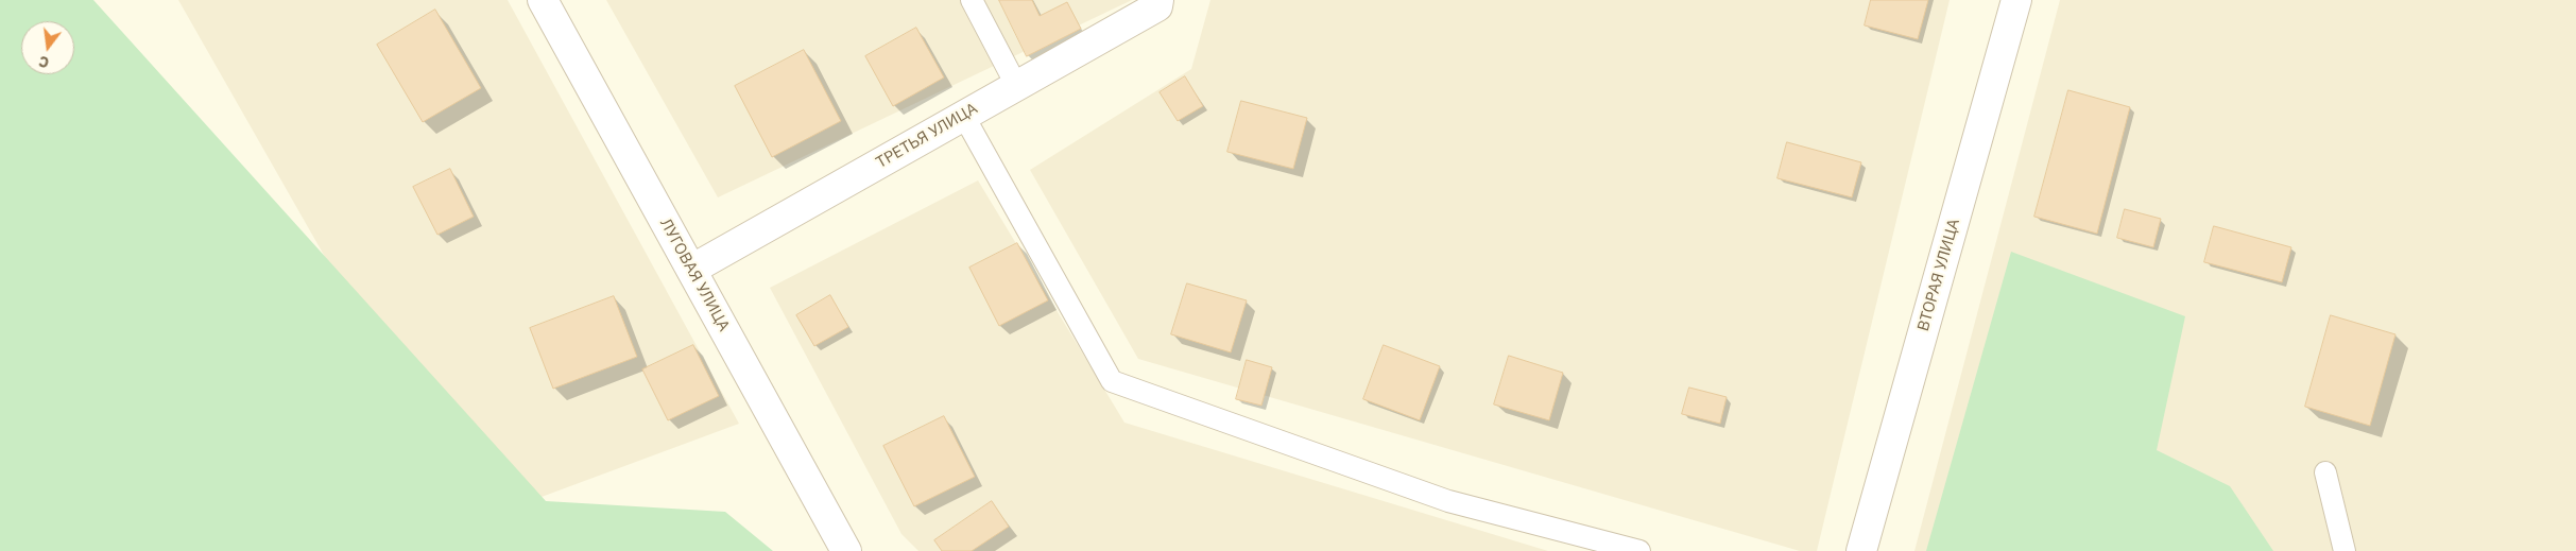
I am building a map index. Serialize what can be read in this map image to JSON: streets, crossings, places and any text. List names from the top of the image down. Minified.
{"streets":{"street":["ТРЕТЬЯ УЛИЦА","ЛУГОВАЯ УЛИЦА","ВТОРАЯ УЛИЦА"]},"crossings":[["ТРЕТЬЯ УЛИЦА","ЛУГОВАЯ УЛИЦА"]],"north":"bottom"}
